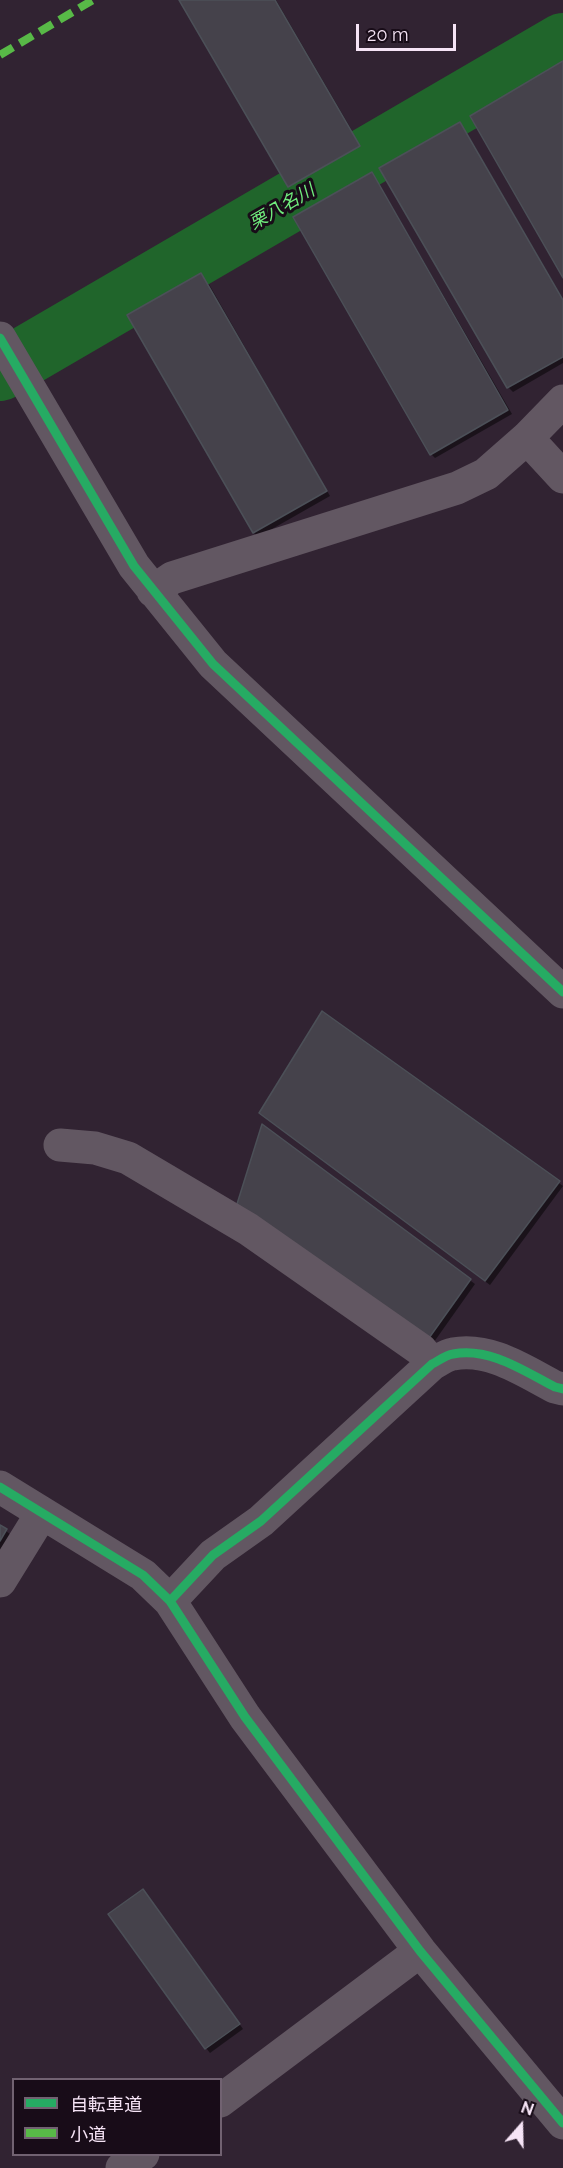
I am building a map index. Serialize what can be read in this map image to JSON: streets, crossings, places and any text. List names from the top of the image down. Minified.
{"water":["栗八名川"],"legend":["自転車道","小道"],"scale_bar":"20 m","north":"top"}
